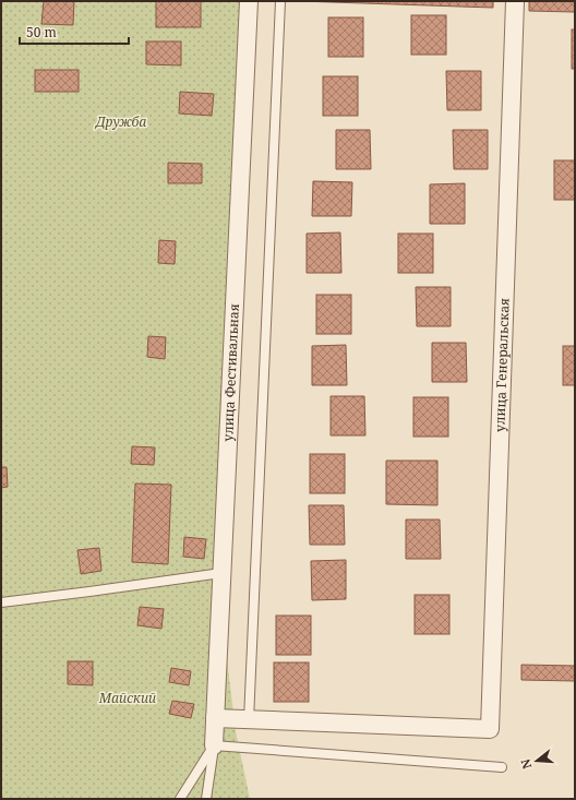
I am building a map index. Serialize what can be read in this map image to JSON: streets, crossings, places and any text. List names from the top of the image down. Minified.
{"streets":{"street":["улица Генеральская","улица Фестивальная"]},"parks":["Дружба","Майский"],"scale_bar":"50 m","north":"left"}
